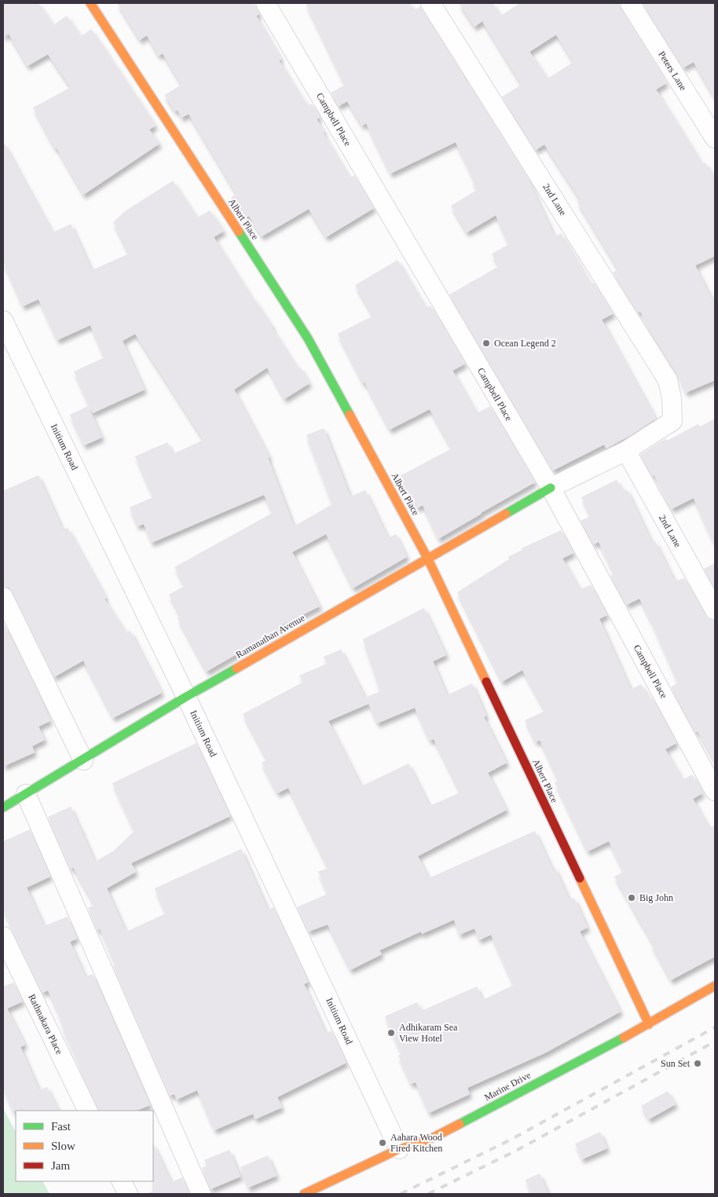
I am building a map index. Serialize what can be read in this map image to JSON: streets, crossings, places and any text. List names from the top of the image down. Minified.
{"streets":{"street":["Peters Lane","Campbell Place","2nd Lane","Albert Place","Initium Road","Ramanathan Avenue","Rathnakara Place","Marine Drive"]},"crossings":[["Campbell Place","Ramanathan Avenue"],["Albert Place","Ramanathan Avenue"],["Albert Place","Marine Drive"],["Initium Road","Ramanathan Avenue"],["Initium Road","Marine Drive"]],"places":["Ocean Legend 2","Big John","Adhikaram Sea View Hotel","Sun Set","Aahara Wood Fired Kitchen"],"legend":["Fast","Slow","Jam"]}
